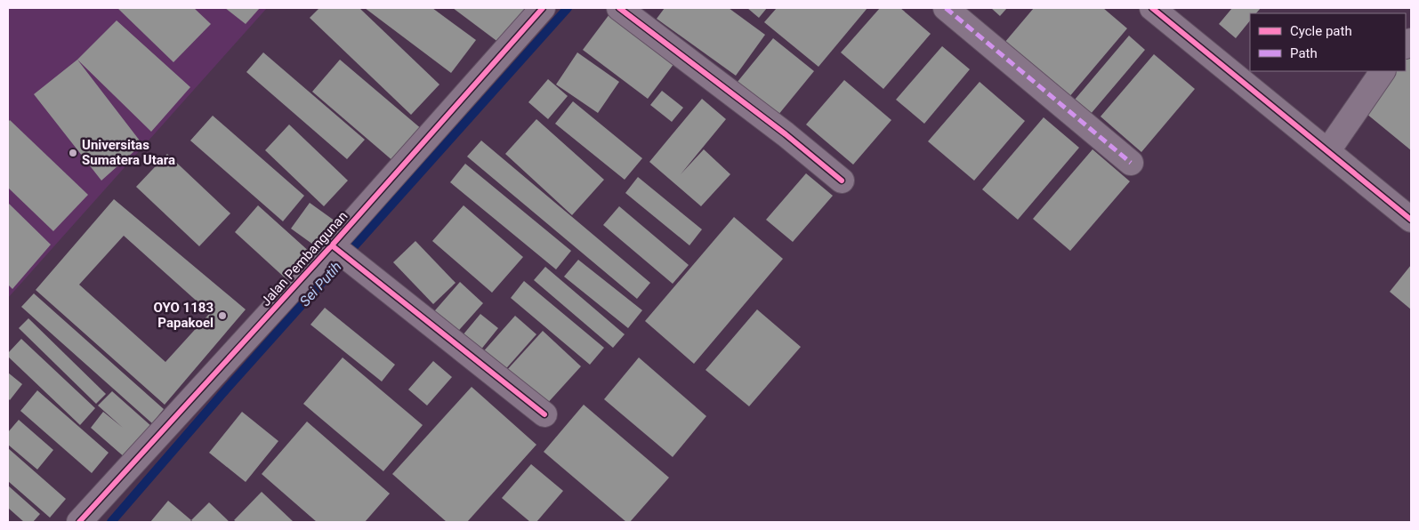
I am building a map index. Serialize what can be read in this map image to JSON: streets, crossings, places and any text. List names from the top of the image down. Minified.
{"streets":{"street":["Jalan Pembangunan"]},"water":["Sei Putih"],"places":["Universitas Sumatera Utara","OYO 1183 Papakoel"],"legend":["Cycle path","Path"]}
